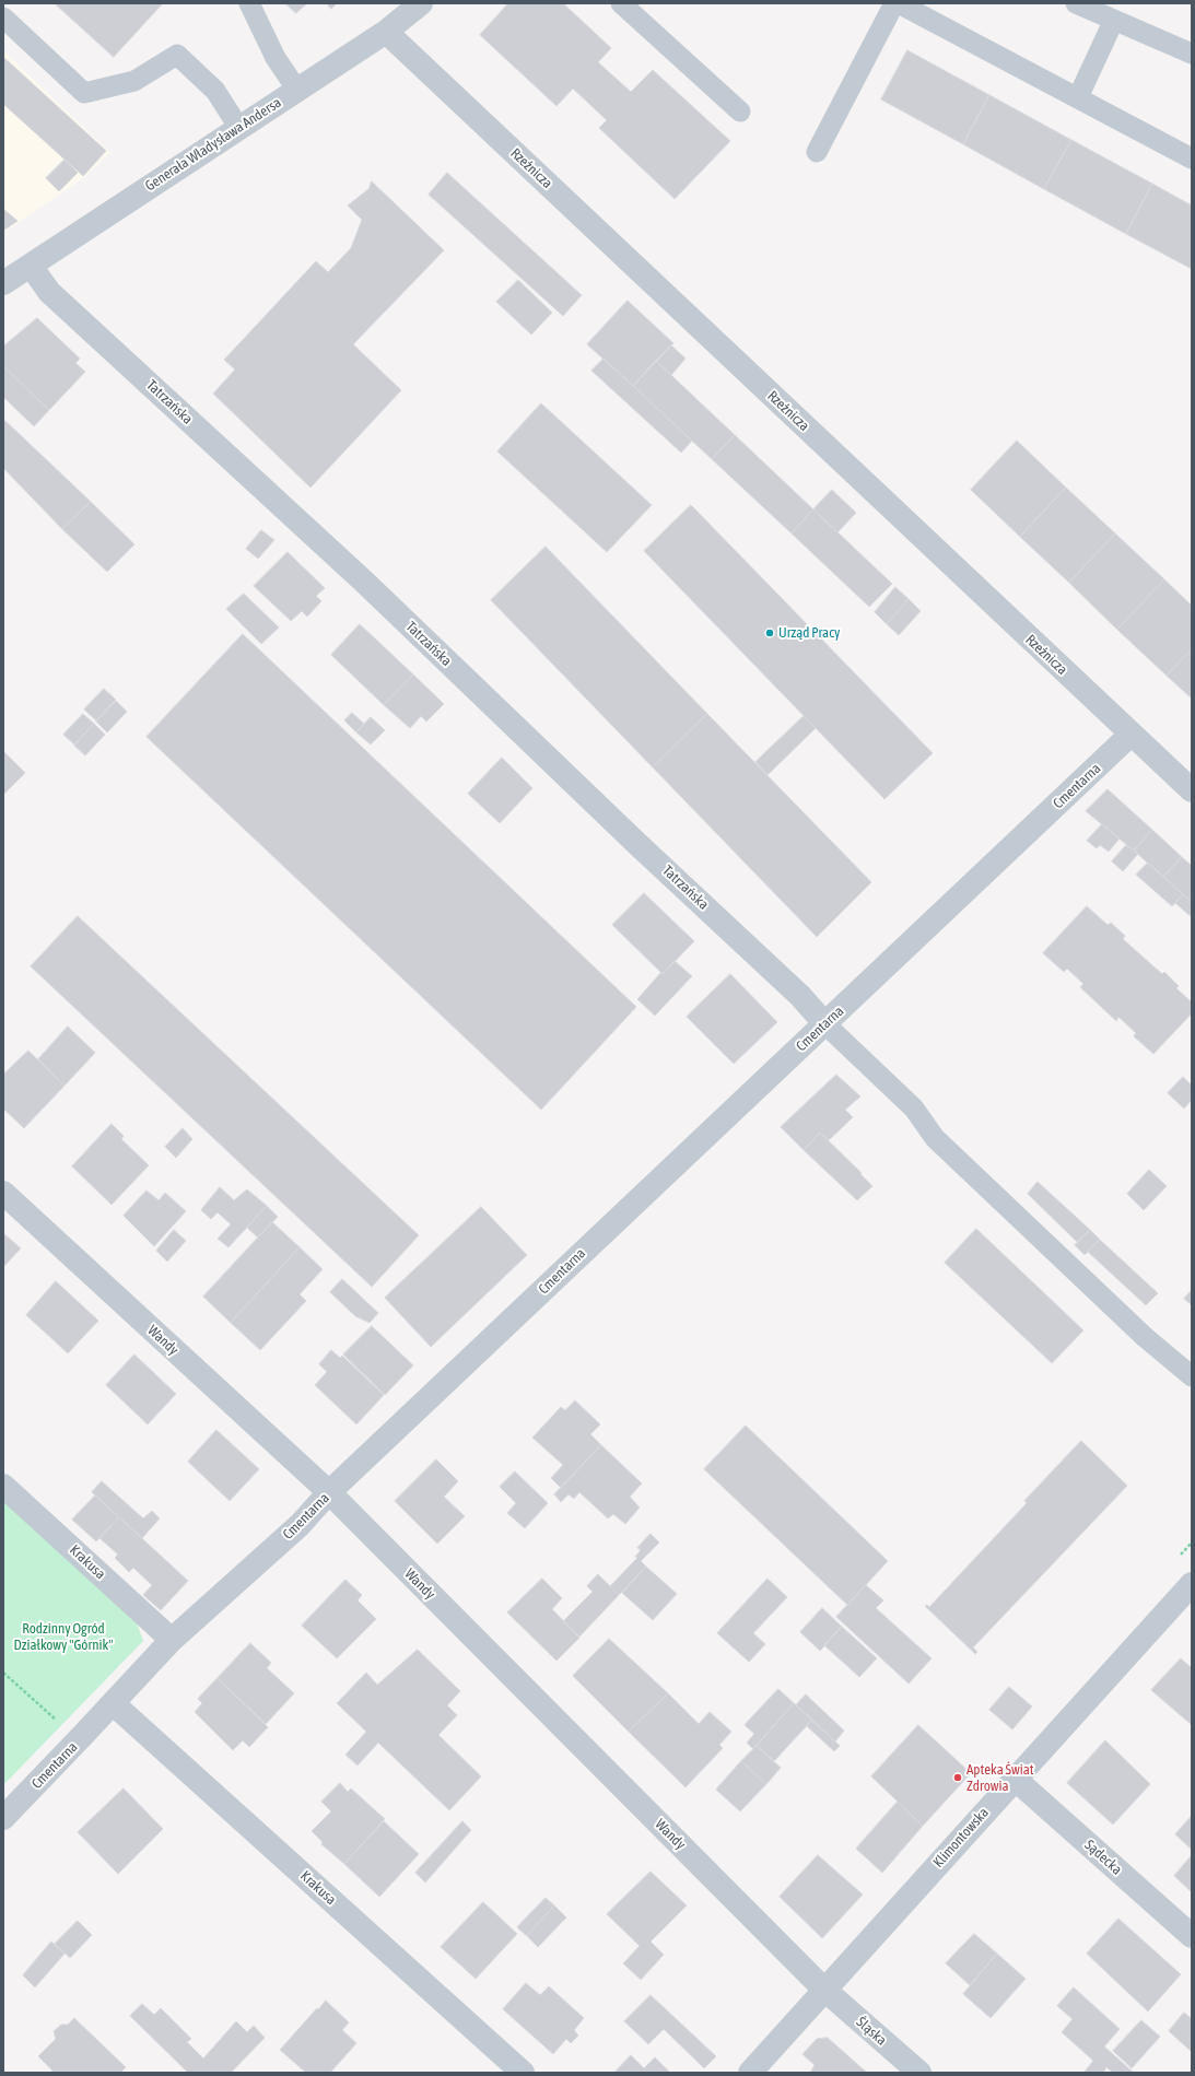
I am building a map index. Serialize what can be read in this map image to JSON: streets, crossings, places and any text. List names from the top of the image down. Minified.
{"streets":{"street":["Generała Władysława Andersa","Rzeźnicza","Tatrzańska","Cmentarna","Wandy","Krakusa","Klimontowska","Sądecka","Śląska"]},"crossings":[["Generała Władysława Andersa","Rzeźnicza"],["Generała Władysława Andersa","Tatrzańska"],["Rzeźnicza","Cmentarna"],["Tatrzańska","Cmentarna"],["Cmentarna","Wandy"],["Cmentarna","Krakusa"],["Wandy","Klimontowska"],["Wandy","Śląska"],["Klimontowska","Sądecka"],["Klimontowska","Śląska"]],"parks":["Rodzinny Ogród Działkowy \"Górnik\""],"places":["Urząd Pracy","Apteka Świat Zdrowia"]}
